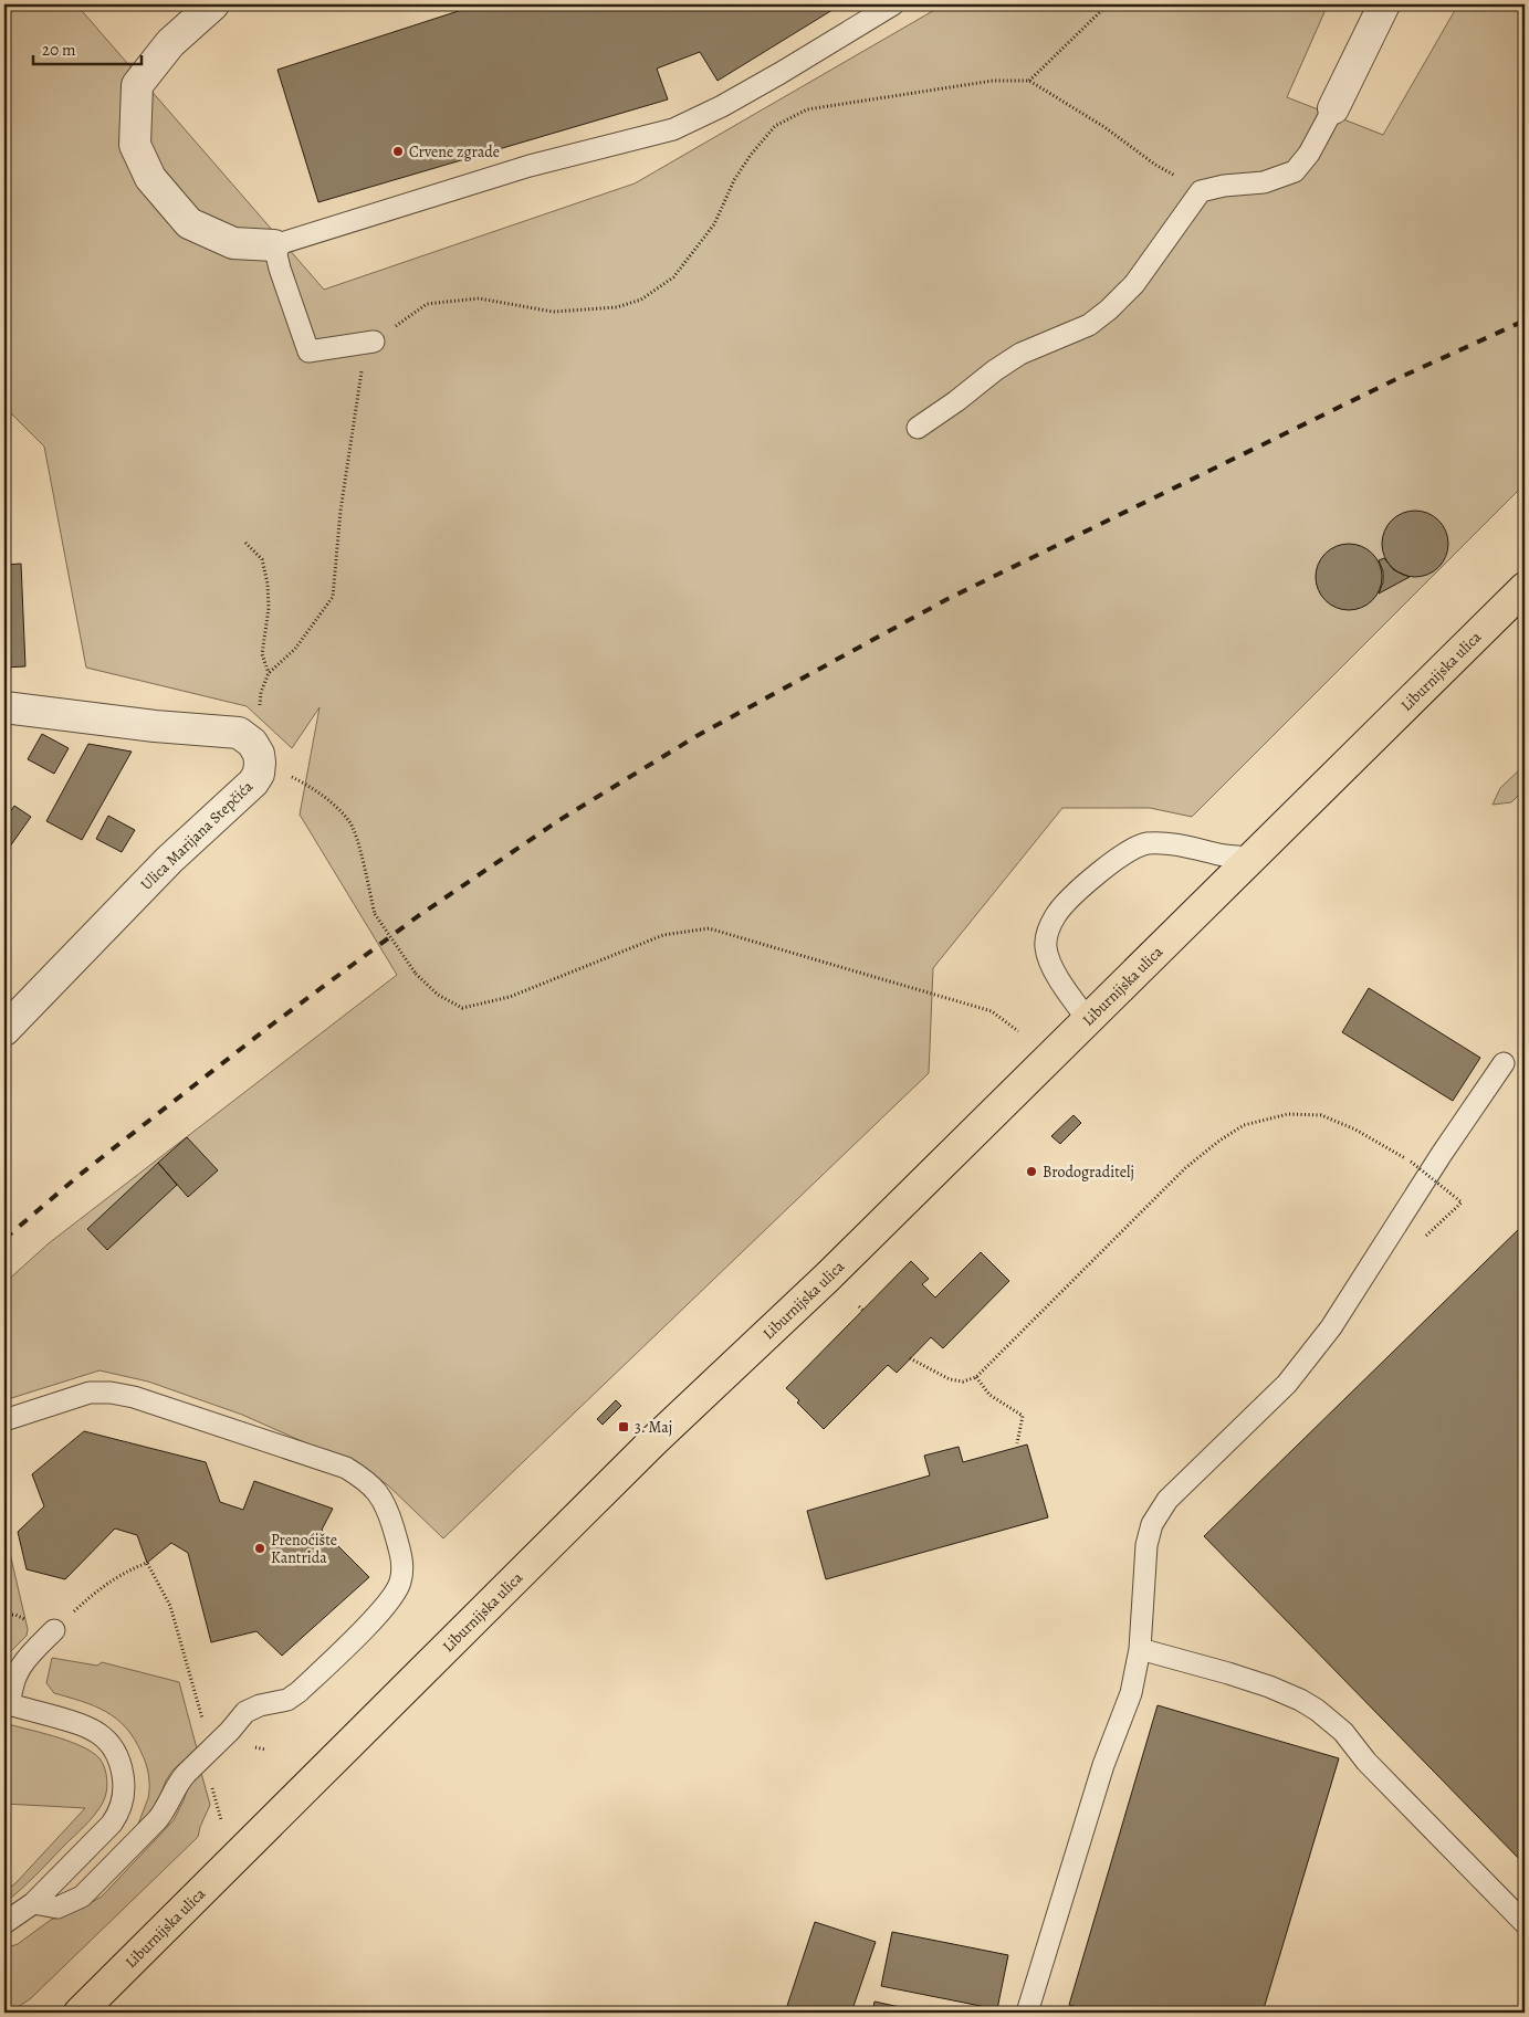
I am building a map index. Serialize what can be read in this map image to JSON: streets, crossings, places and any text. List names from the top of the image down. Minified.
{"streets":{"main road":["Liburnijska ulica"],"street":["Ulica Marijana Stepčića"]},"places":{"other":["Crvene zgrade","Brodograditelj","Prenoćište Kantrida"],"transit":["3. Maj"]},"scale_bar":"20 m"}
